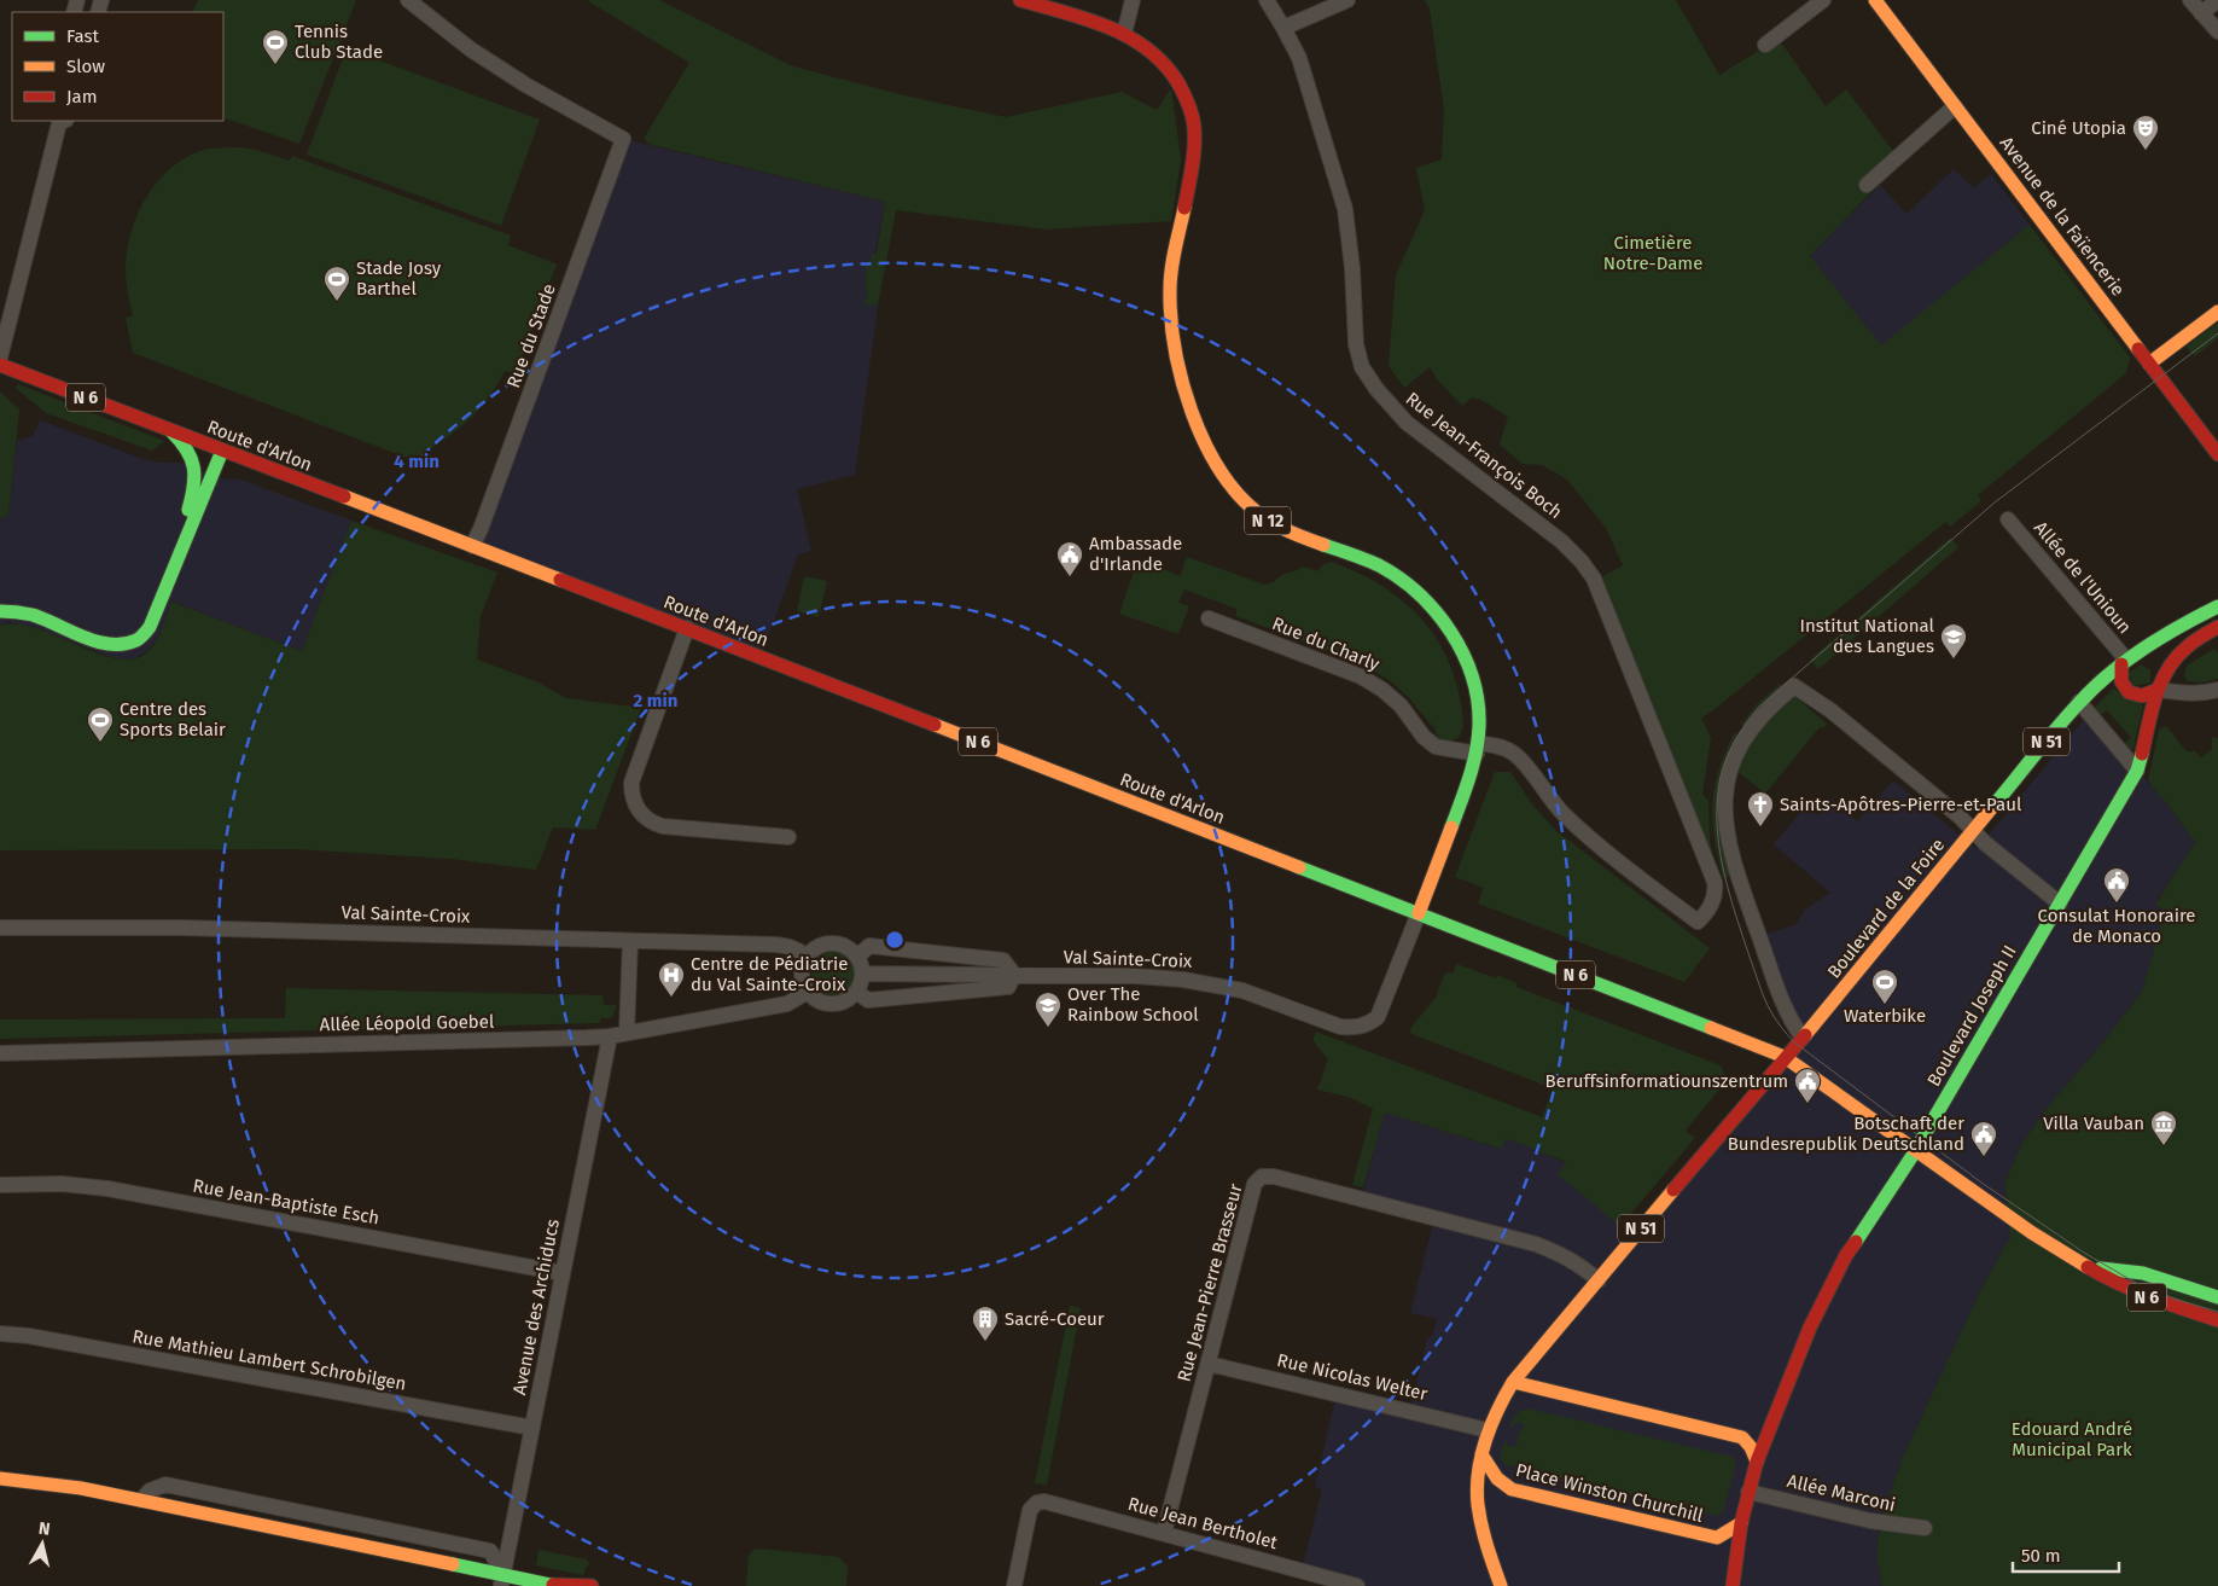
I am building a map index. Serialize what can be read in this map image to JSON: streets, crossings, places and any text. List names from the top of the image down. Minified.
{"streets":{"main road":["Avenue de la Faïencerie","N 6","Route d'Arlon","N 12","N 51","Boulevard de la Foire","Boulevard Joseph II","Place Winston Churchill"],"street":["Rue du Stade","Rue Jean-François Boch","Allée de l'Unioun","Rue du Charly","Val Sainte-Croix","Allée Léopold Goebel","Rue Jean-Baptiste Esch","Rue Jean-Pierre Brasseur","Avenue des Archiducs","Rue Mathieu Lambert Schrobilgen","Rue Nicolas Welter","Allée Marconi","Rue Jean Bertholet"]},"crossings":[["Rue du Stade","Route d'Arlon"],["N 6","Route d'Arlon"],["N 6","N 12"],["N 6","N 51"],["N 6","Val Sainte-Croix"],["N 6","Boulevard Joseph II"],["Route d'Arlon","N 12"],["Route d'Arlon","Val Sainte-Croix"],["Rue Jean-François Boch","Rue du Charly"],["N 12","Rue du Charly"],["N 12","Val Sainte-Croix"],["Allée de l'Unioun","Boulevard de la Foire"],["Allée de l'Unioun","Boulevard Joseph II"],["N 51","Boulevard de la Foire"],["N 51","Rue Jean-Pierre Brasseur"],["N 51","Rue Nicolas Welter"],["N 51","Place Winston Churchill"],["Boulevard de la Foire","Boulevard Joseph II"],["Val Sainte-Croix","Allée Léopold Goebel"],["Boulevard Joseph II","Place Winston Churchill"],["Boulevard Joseph II","Allée Marconi"],["Allée Léopold Goebel","Avenue des Archiducs"],["Rue Jean-Baptiste Esch","Avenue des Archiducs"],["Rue Jean-Pierre Brasseur","Rue Nicolas Welter"],["Rue Jean-Pierre Brasseur","Rue Jean Bertholet"],["Avenue des Archiducs","Rue Mathieu Lambert Schrobilgen"]],"parks":["Cimetière Notre-Dame","Edouard André Municipal Park"],"places":{"sports":["Tennis Club Stade","Stade Josy Barthel","Centre des Sports Belair","Waterbike"],"theatre":["Ciné Utopia"],"public building":["Ambassade d'Irlande","Consulat Honoraire de Monaco","Beruffsinformatiounszentrum","Botschaft der Bundesrepublik Deutschland"],"school or university":["Institut National des Langues","Over The Rainbow School"],"church":["Saints-Apôtres-Pierre-et-Paul"],"hospital":["Centre de Pédiatrie du Val Sainte-Croix"],"museum":["Villa Vauban"],"building":["Sacré-Coeur"]},"legend":["Fast","Slow","Jam"],"scale_bar":"50 m","north":"top","rings":["4 min","2 min"]}
